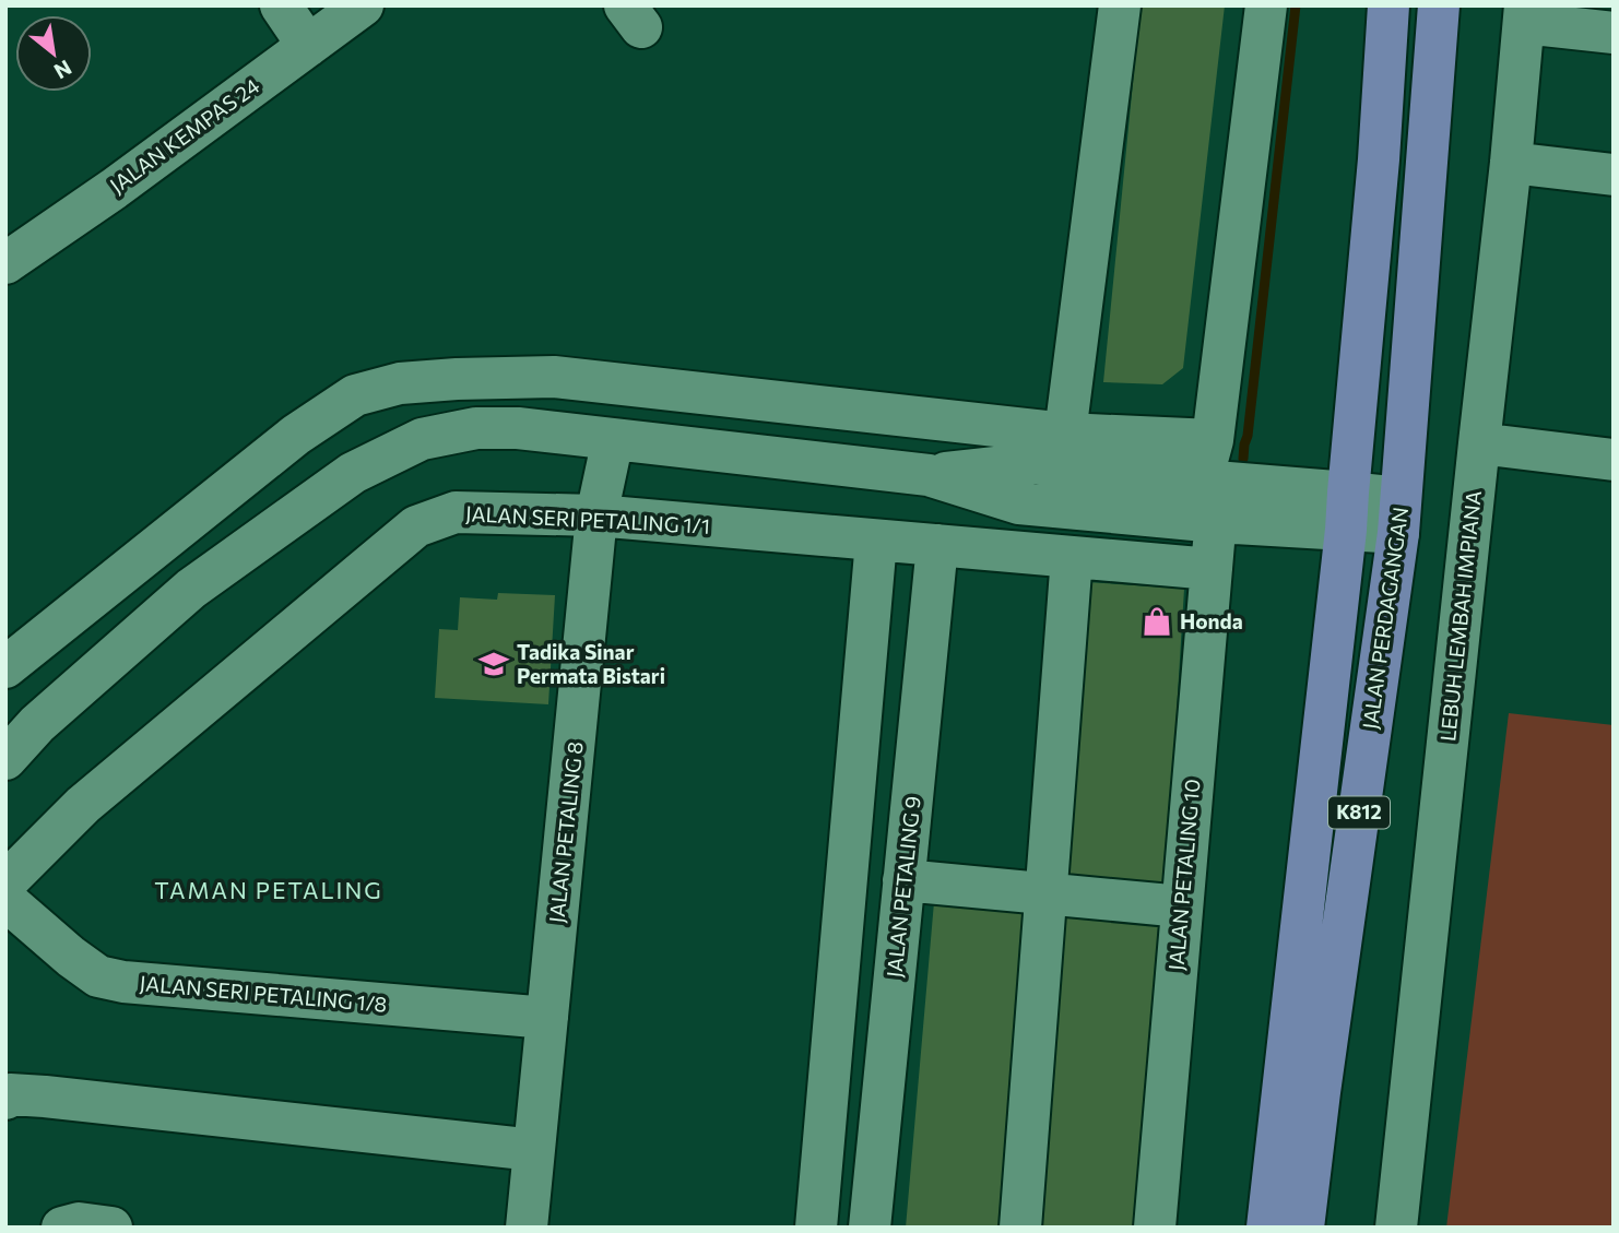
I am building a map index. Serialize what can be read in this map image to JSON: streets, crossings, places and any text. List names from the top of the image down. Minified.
{"streets":{"main road":["JALAN PERDAGANGAN","K812"],"street":["JALAN KEMPAS 24","JALAN SERI PETALING 1/1","LEBUH LEMBAH IMPIANA","JALAN PETALING 8","JALAN PETALING 10","JALAN PETALING 9","JALAN SERI PETALING 1/8"]},"crossings":[["JALAN SERI PETALING 1/1","JALAN PETALING 8"],["JALAN SERI PETALING 1/1","JALAN PETALING 10"],["JALAN SERI PETALING 1/1","JALAN PETALING 9"],["JALAN PETALING 8","JALAN SERI PETALING 1/8"]],"districts":["TAMAN PETALING"],"places":{"shop":["Honda"],"school or university":["Tadika Sinar Permata Bistari"]},"north":"bottom right"}
